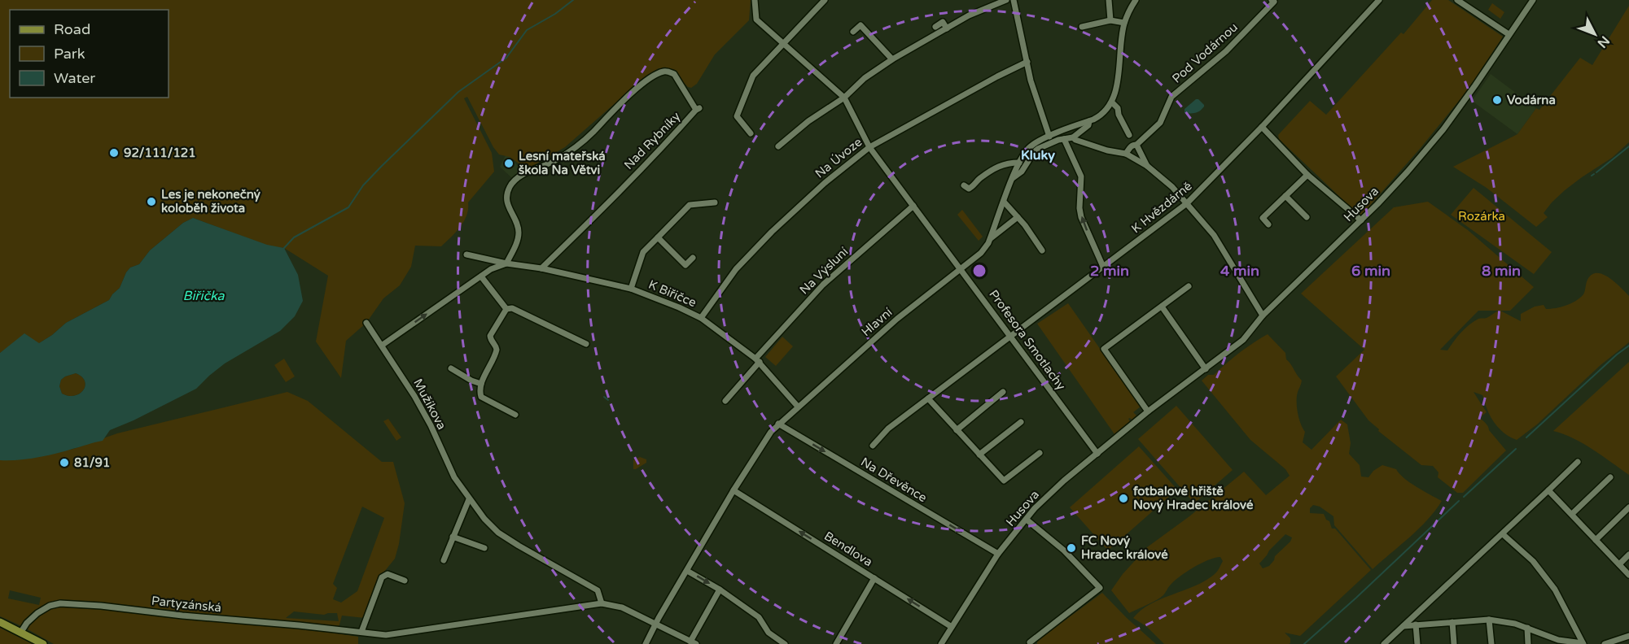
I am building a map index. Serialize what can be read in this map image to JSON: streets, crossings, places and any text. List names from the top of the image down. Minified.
{"streets":{"street":["Pod Vodárnou","Nad Rybníky","Na Úvoze","Husova","K Hvězdárně","Na Výsluní","K Biřičce","Hlavní","Profesora Smotlachy","Mužíkova","Na Dřevěnce","Bendlova","Partyzánská"]},"crossings":[["Nad Rybníky","K Biřičce"],["Na Úvoze","K Biřičce"],["Na Úvoze","Profesora Smotlachy"],["Husova","Profesora Smotlachy"],["Husova","Na Dřevěnce"],["Husova","Bendlova"],["K Hvězdárně","Profesora Smotlachy"],["Na Výsluní","K Biřičce"],["Na Výsluní","Profesora Smotlachy"],["K Biřičce","Hlavní"],["Hlavní","Profesora Smotlachy"],["Hlavní","Na Dřevěnce"],["Hlavní","Bendlova"],["Hlavní","Partyzánská"],["Mužíkova","Partyzánská"]],"one_way":["Na Dřevěnce","Bendlova"],"districts":["Kluky"],"water":["Biřička"],"parks":["Rozárka"],"places":["Vodárna","92/111/121","Lesní mateřská škola Na Větvi","Les je nekonečný koloběh života","81/91","fotbalové hřiště Nový Hradec králové","FC Nový Hradec králové"],"legend":["Road","Park","Water"],"north":"bottom right","rings":["2 min","4 min","6 min","8 min"]}
